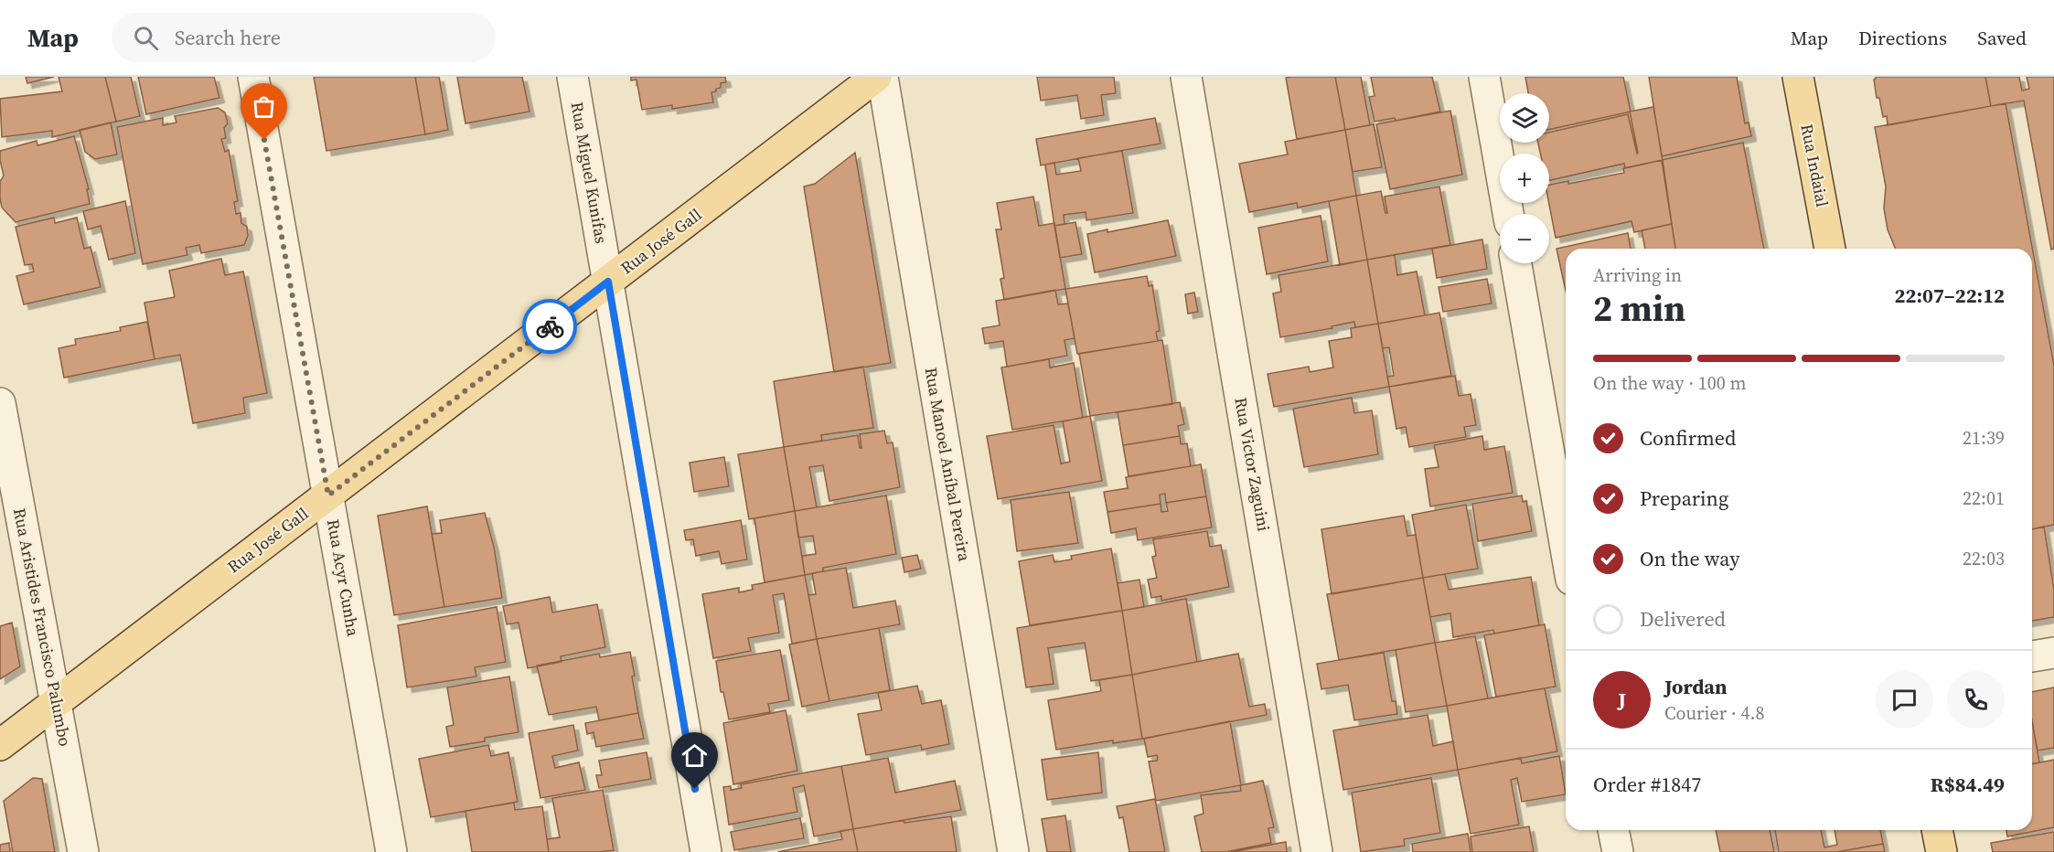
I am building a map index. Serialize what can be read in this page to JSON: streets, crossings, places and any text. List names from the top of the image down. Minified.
{"streets":{"main road":["Rua Indaial","Rua José Gall"],"street":["Rua Miguel Kunifas","Rua Manoel Aníbal Pereira","Rua Victor Zaguini","Rua Acyr Cunha","Rua Aristides Francisco Palumbo"]},"crossings":[["Rua Miguel Kunifas","Rua José Gall"],["Rua José Gall","Rua Acyr Cunha"],["Rua José Gall","Rua Aristides Francisco Palumbo"]],"page":{"header":"Map","search":"Search here","nav":["Map","Directions","Saved"],"map_buttons":["+","−"],"heading":["2 min","Arriving in","22:07–22:12"],"panel":["Jordan","Courier · 4.8","Order #1847","R$84.49"],"bar":"On the way · 100 m","list":[["Confirmed","21:39"],["Preparing","22:01"],["On the way","22:03"],"Delivered"],"round":"J"}}
